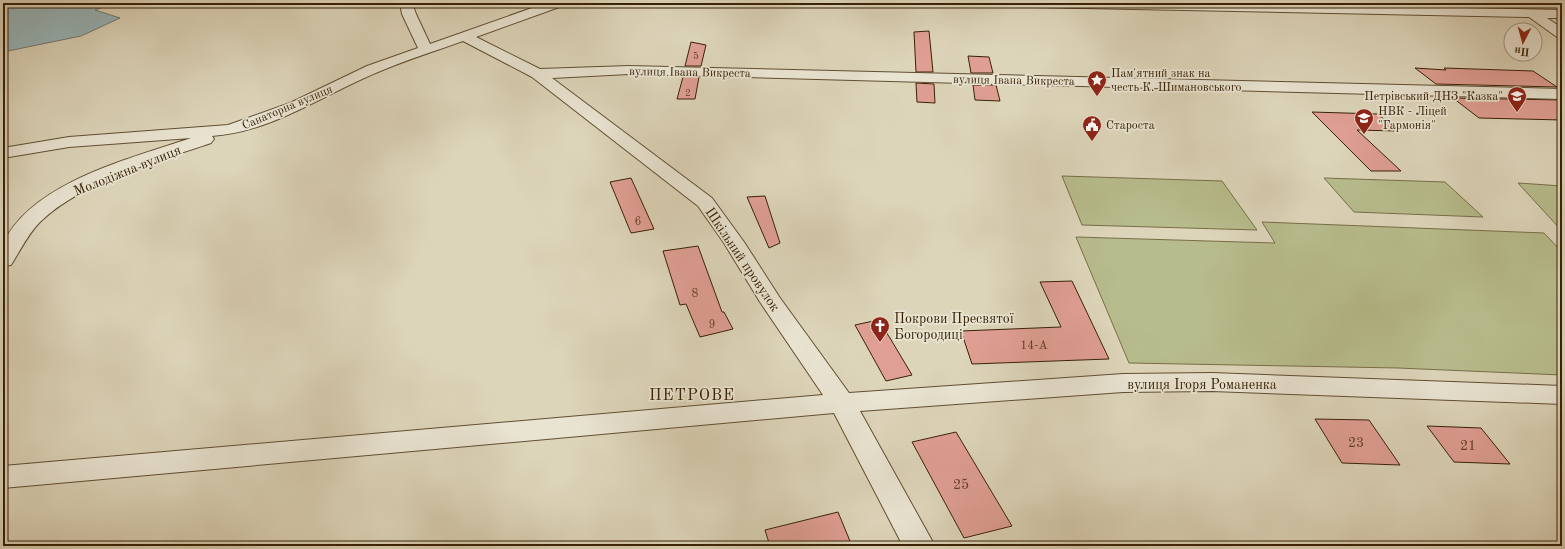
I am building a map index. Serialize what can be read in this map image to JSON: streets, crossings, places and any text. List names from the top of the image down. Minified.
{"streets":{"street":["вулиця Івана Викреста","Санаторна вулиця","Молодіжна вулиця","Шкільний провулок","вулиця Ігоря Романенка"]},"crossings":[["вулиця Івана Викреста","Шкільний провулок"],["Санаторна вулиця","Молодіжна вулиця"],["Санаторна вулиця","Шкільний провулок"],["Шкільний провулок","вулиця Ігоря Романенка"]],"districts":["ПЕТРОВЕ"],"places":{"place":["Пам'ятний знак на честь К. Шимановського"],"school or university":["Петрівський ДНЗ \"Казка\"","НВК - Ліцей \"Гармонія\""],"public building":["Староста"],"church":["Покрови Пресвятої Богородиці"]},"house_numbers":["5","2","6","8","9","14-А","23","21","25"],"north":"bottom"}
